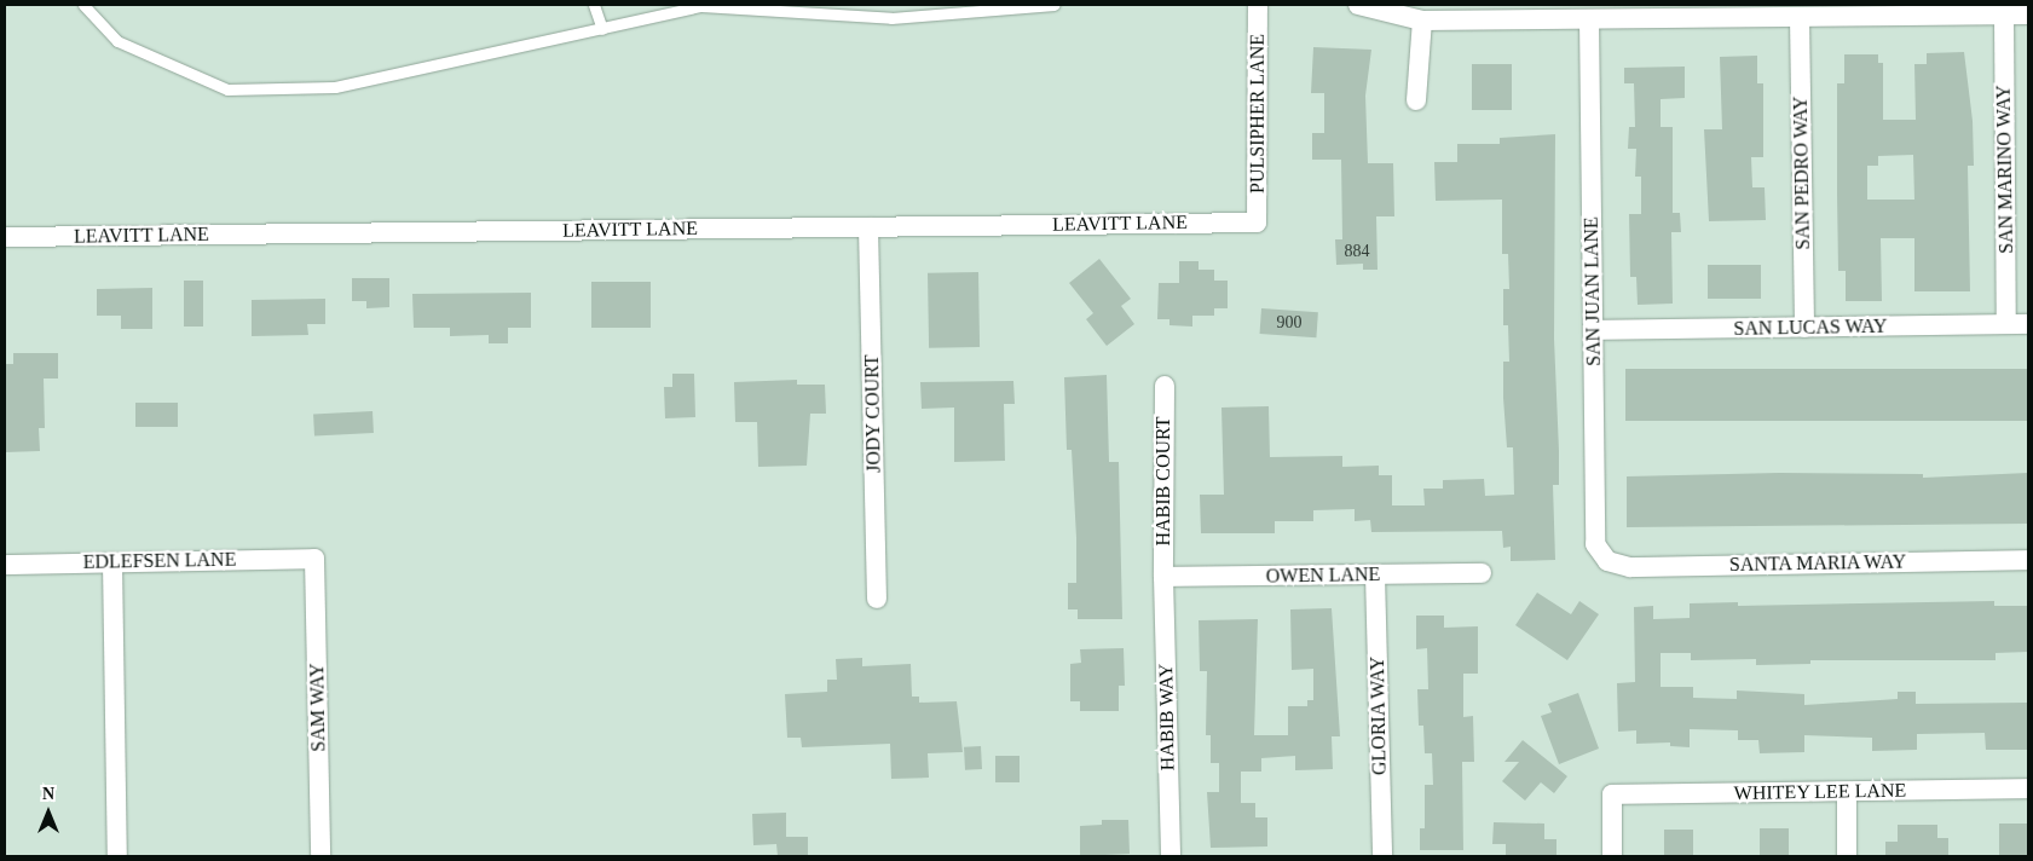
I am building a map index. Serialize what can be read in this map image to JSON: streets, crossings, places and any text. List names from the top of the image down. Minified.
{"streets":{"street":["PULSIPHER LANE","SAN MARINO WAY","SAN PEDRO WAY","LEAVITT LANE","SAN JUAN LANE","SAN LUCAS WAY","JODY COURT","HABIB COURT","EDLEFSEN LANE","SANTA MARIA WAY","OWEN LANE","SAM WAY","GLORIA WAY","HABIB WAY","WHITEY LEE LANE"]},"crossings":[["PULSIPHER LANE","LEAVITT LANE"],["SAN MARINO WAY","SAN LUCAS WAY"],["SAN PEDRO WAY","SAN LUCAS WAY"],["LEAVITT LANE","JODY COURT"],["SAN JUAN LANE","SAN LUCAS WAY"],["SAN JUAN LANE","SANTA MARIA WAY"],["HABIB COURT","OWEN LANE"],["HABIB COURT","HABIB WAY"],["EDLEFSEN LANE","SAM WAY"],["OWEN LANE","GLORIA WAY"],["OWEN LANE","HABIB WAY"]],"house_numbers":["884","900"],"north":"top"}
